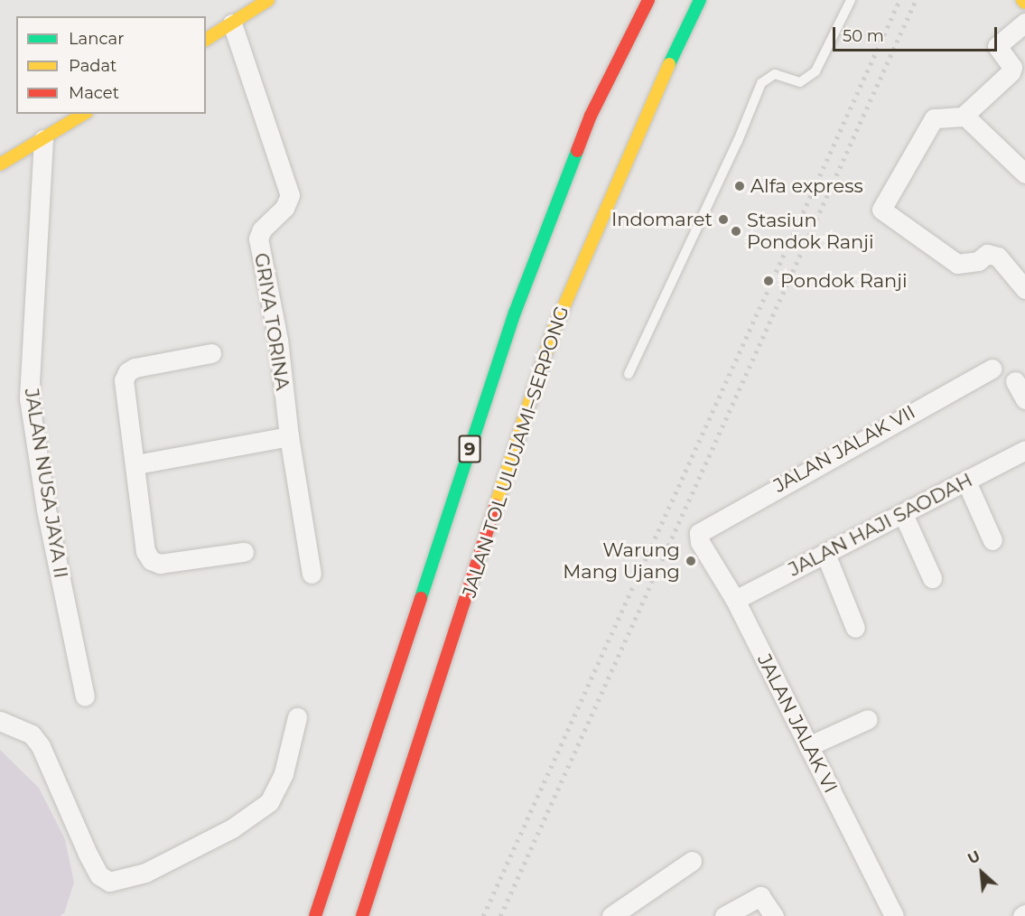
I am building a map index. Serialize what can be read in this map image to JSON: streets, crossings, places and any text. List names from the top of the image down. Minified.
{"streets":{"main road":["9","JALAN TOL ULUJAMI–SERPONG"],"street":["GRIYA TORINA","JALAN JALAK VII","JALAN NUSA JAYA II","JALAN HAJI SAODAH","JALAN JALAK VI"]},"crossings":[["JALAN JALAK VII","JALAN JALAK VI"],["JALAN HAJI SAODAH","JALAN JALAK VI"]],"places":["Alfa express","Indomaret","Stasiun Pondok Ranji","Pondok Ranji","Warung Mang Ujang"],"legend":["Lancar","Padat","Macet"],"scale_bar":"50 m","north":"top left"}
